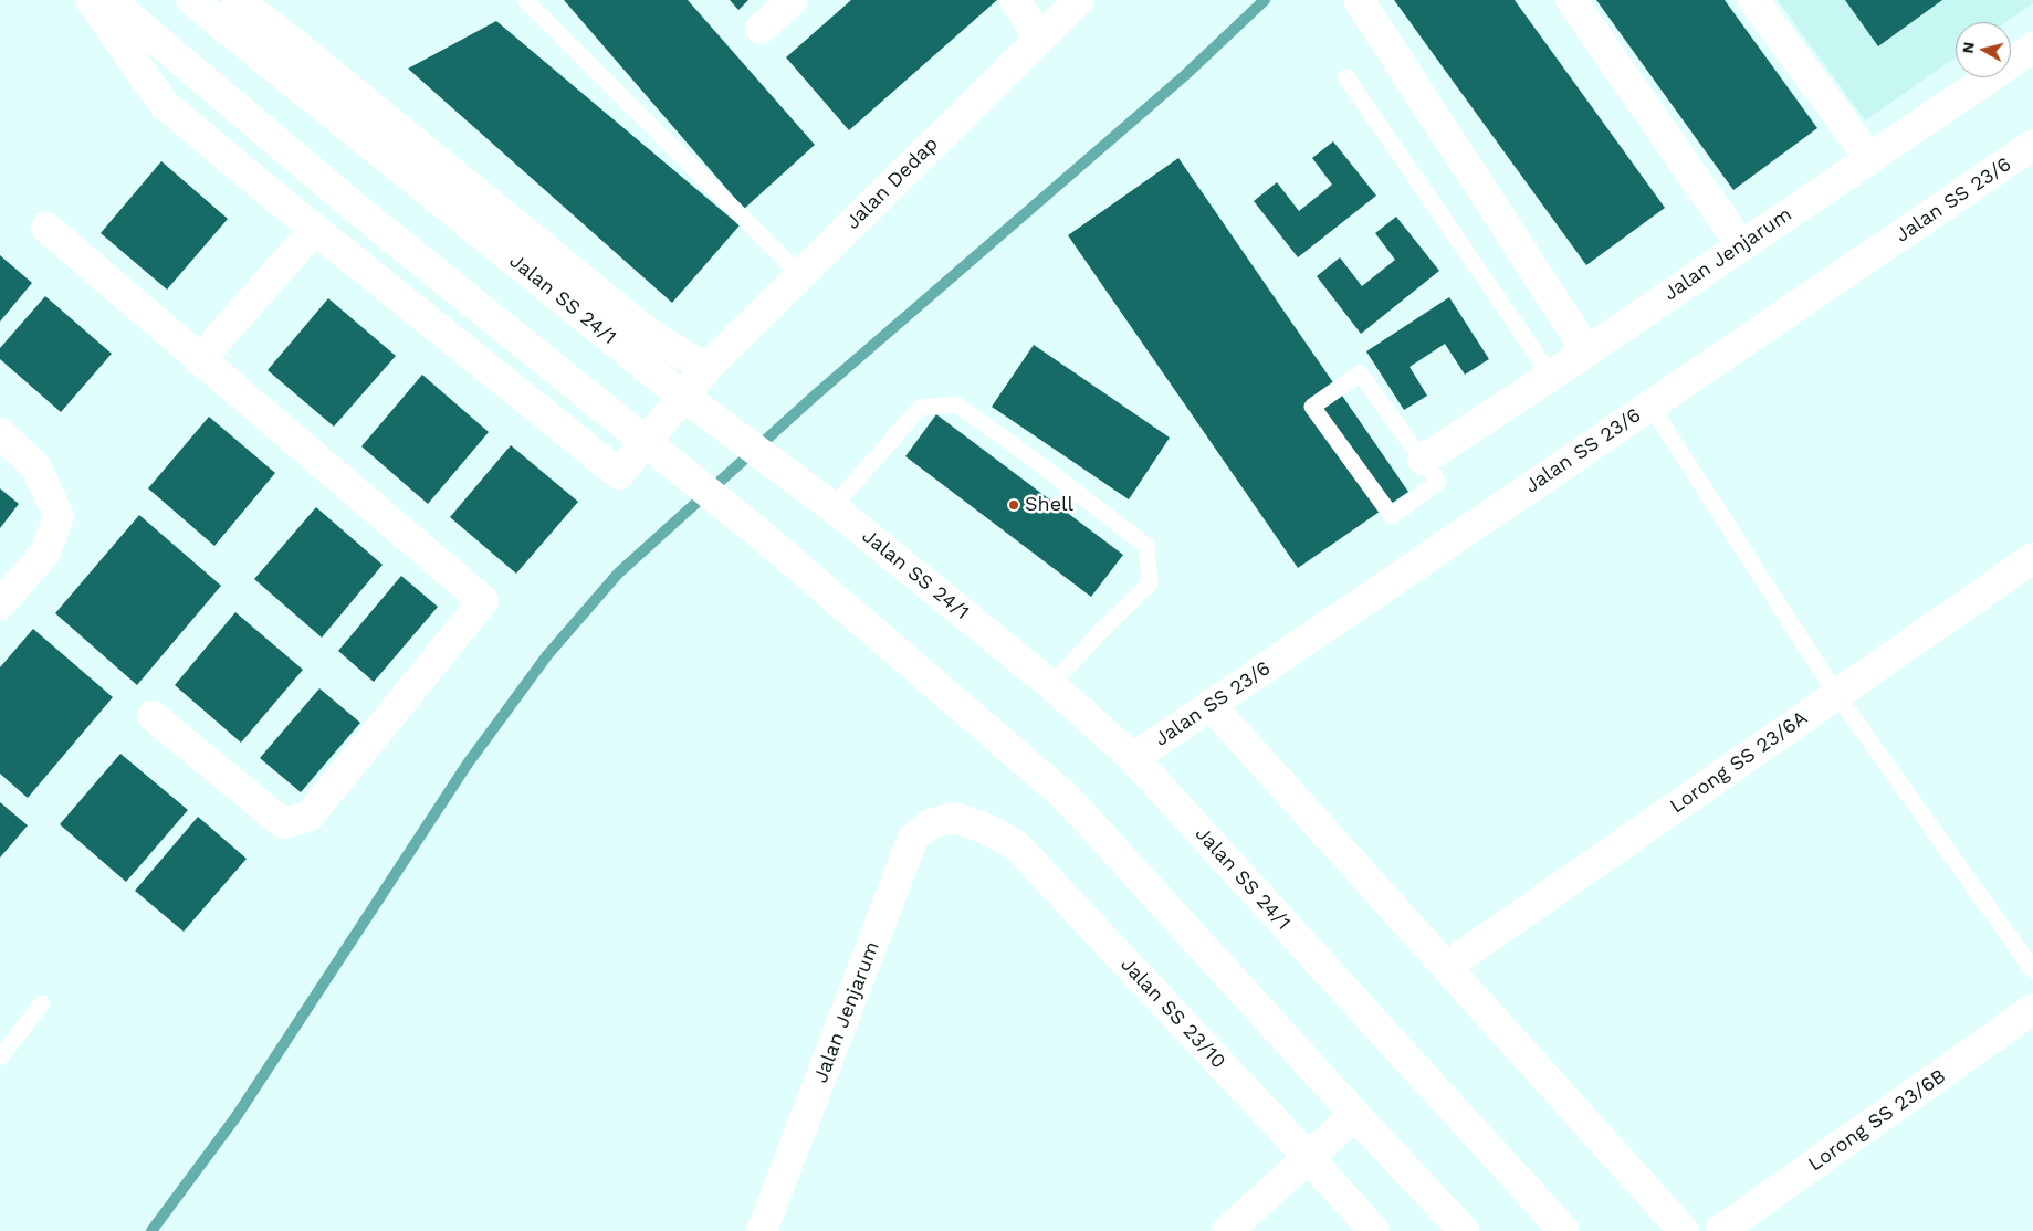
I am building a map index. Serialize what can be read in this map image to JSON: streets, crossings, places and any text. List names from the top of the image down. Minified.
{"streets":{"street":["Jalan Dedap","Jalan SS 23/6","Jalan Jenjarum","Jalan SS 24/1","Lorong SS 23/6A","Jalan SS 23/10","Lorong SS 23/6B"]},"crossings":[["Jalan SS 23/6","Jalan SS 24/1"],["Jalan Jenjarum","Jalan SS 23/10"]],"places":["Shell"],"north":"left"}
